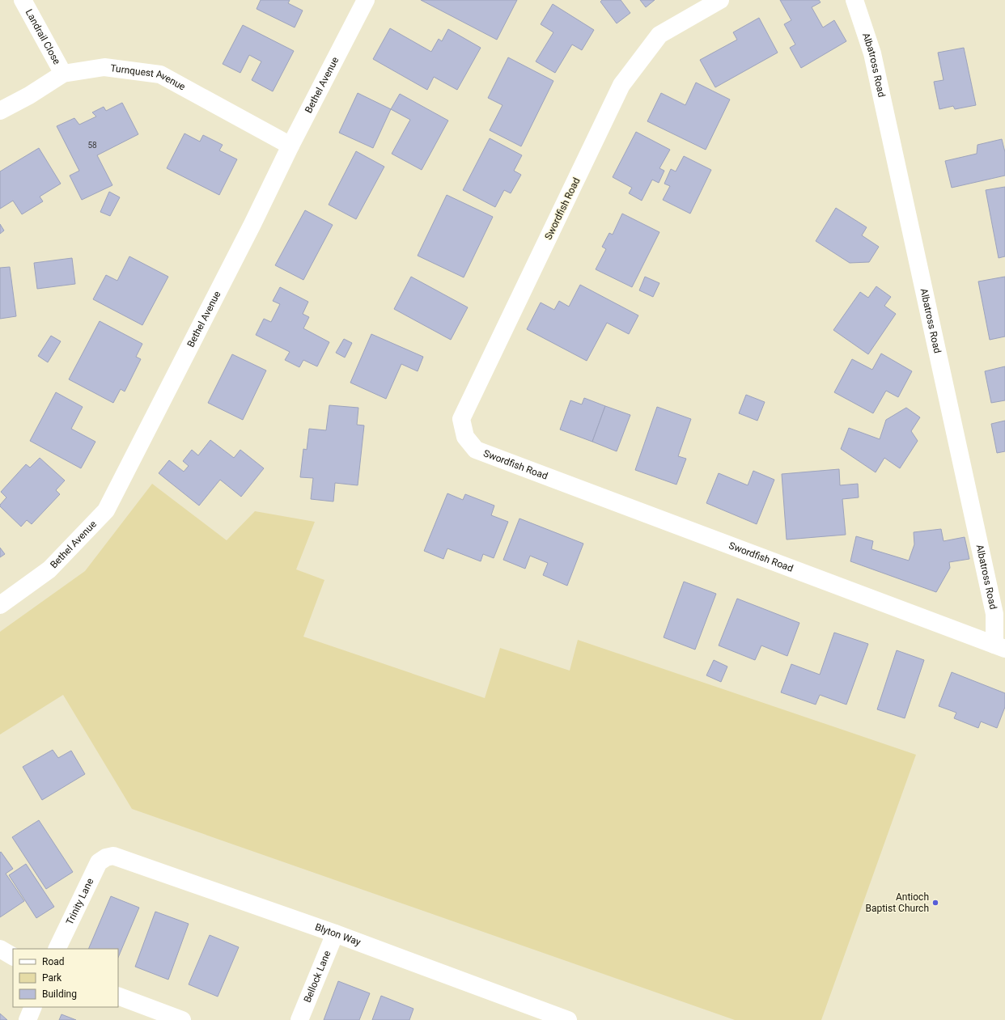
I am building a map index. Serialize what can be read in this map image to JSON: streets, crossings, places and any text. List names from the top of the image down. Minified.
{"streets":{"street":["Landrail Close","Albatross Road","Turnquest Avenue","Bethel Avenue","Swordfish Road","Trinity Lane","Blyton Way","Bellock Lane"]},"crossings":[["Landrail Close","Turnquest Avenue"],["Albatross Road","Swordfish Road"],["Turnquest Avenue","Bethel Avenue"],["Trinity Lane","Blyton Way"],["Blyton Way","Bellock Lane"]],"places":["Antioch Baptist Church"],"house_numbers":["58"],"legend":["Road","Park","Building"]}
